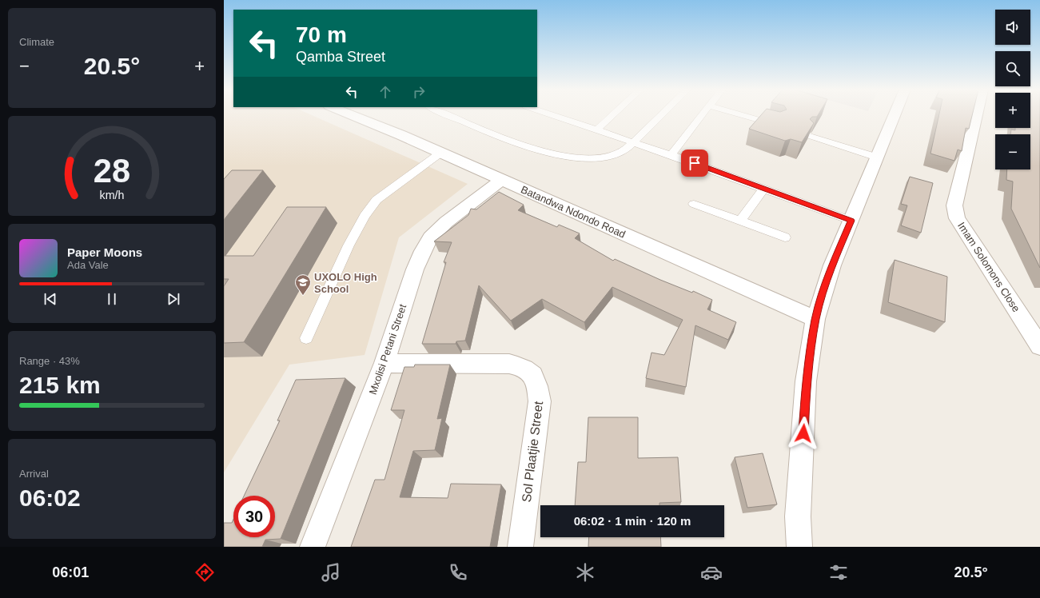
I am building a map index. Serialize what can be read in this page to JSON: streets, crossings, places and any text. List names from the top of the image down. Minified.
{"streets":{"street":["Batandwa Ndondo Road","Imam Solomons Close","Mxolisi Petani Street","Sol Plaatjie Street"]},"crossings":[["Batandwa Ndondo Road","Mxolisi Petani Street"],["Mxolisi Petani Street","Sol Plaatjie Street"]],"places":{"school or university":["UXOLO High School"]},"page":{"tile":["Climate",["Range · 43%","215 km"],["Arrival","06:02"]],"map_buttons":["+","−"],"turn":["70 m","Qamba Street"],"heat":["−","20.5°","+"],"song":["Paper Moons","Ada Vale"],"limit":"30","trip":"06:02 · 1 min · 120 m","tabs":["06:01","20.5°"],"gauge":["28","km/h"]}}
